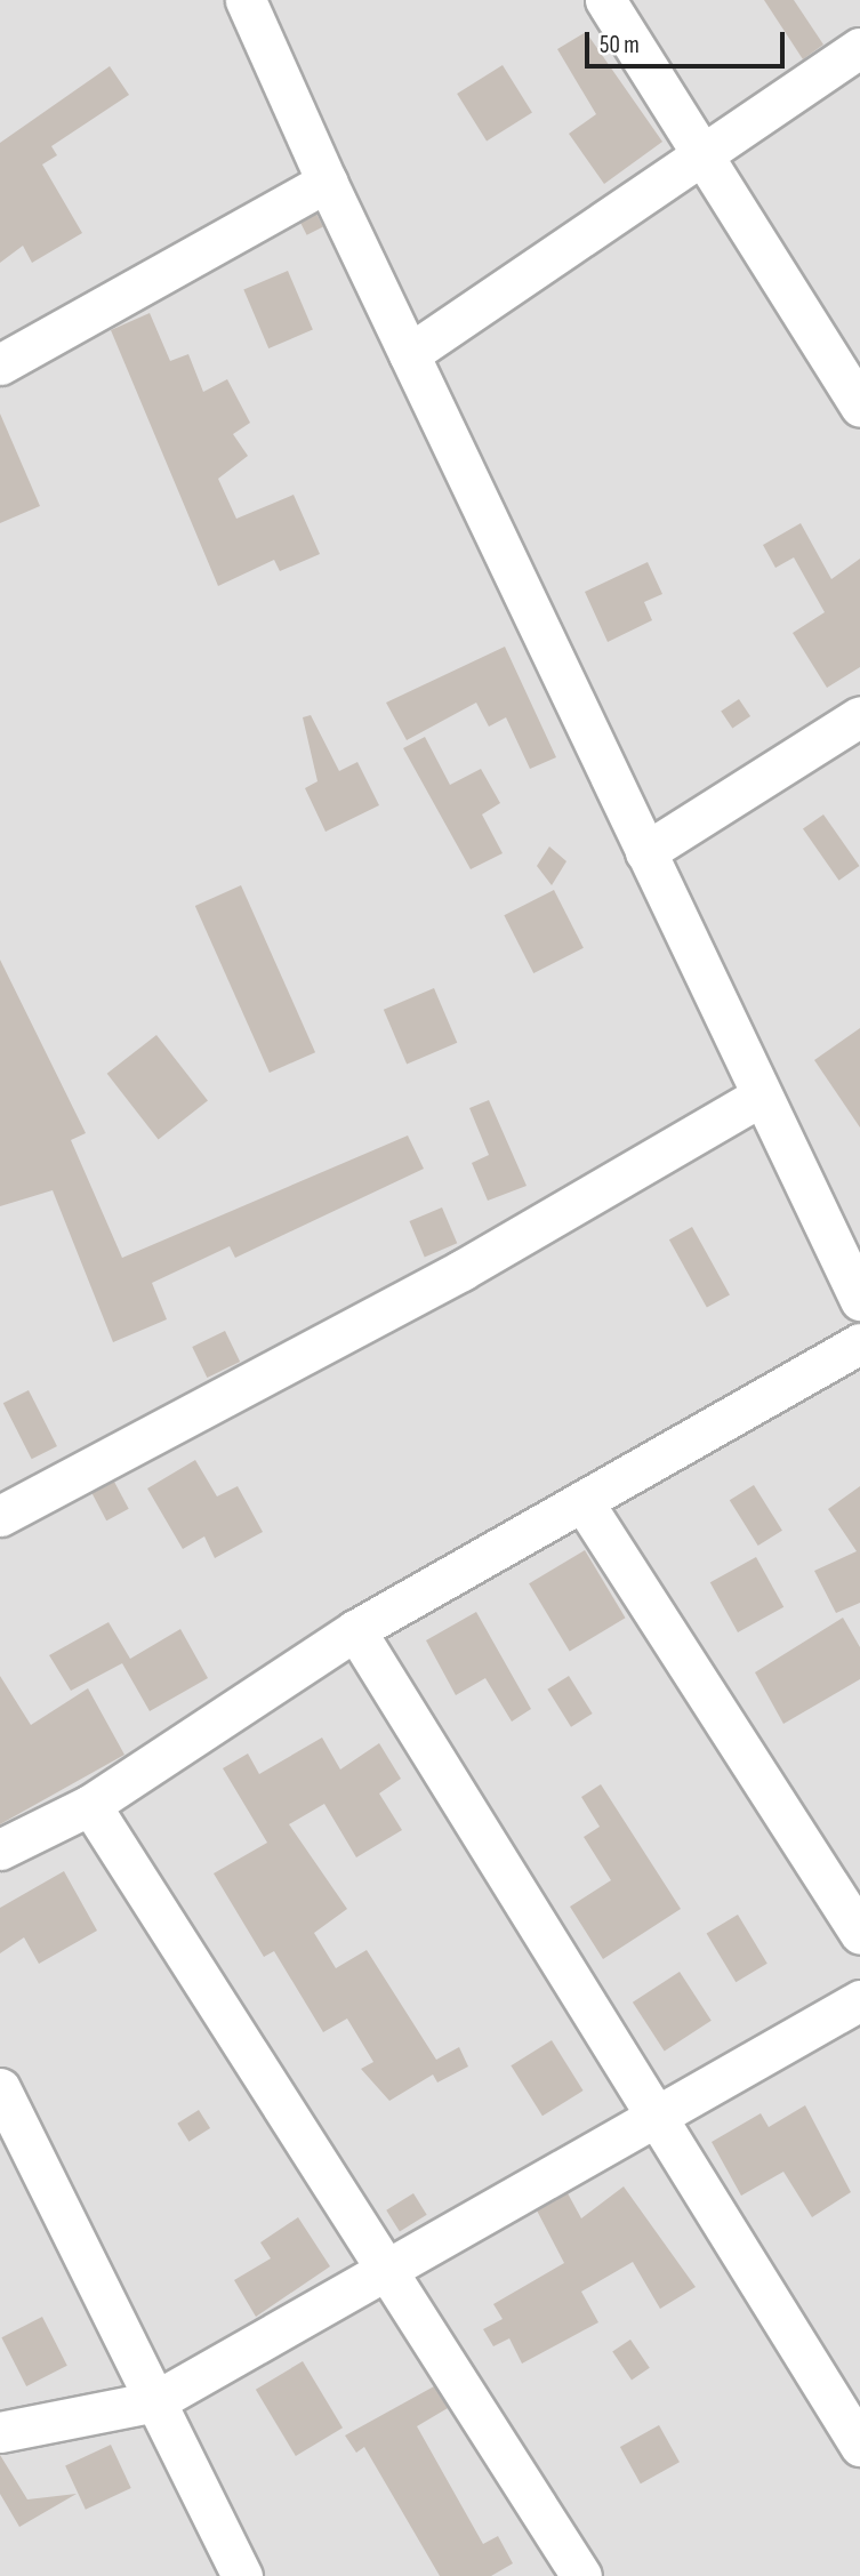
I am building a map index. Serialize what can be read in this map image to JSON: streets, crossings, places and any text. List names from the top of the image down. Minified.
{"scale_bar":"50 m"}
